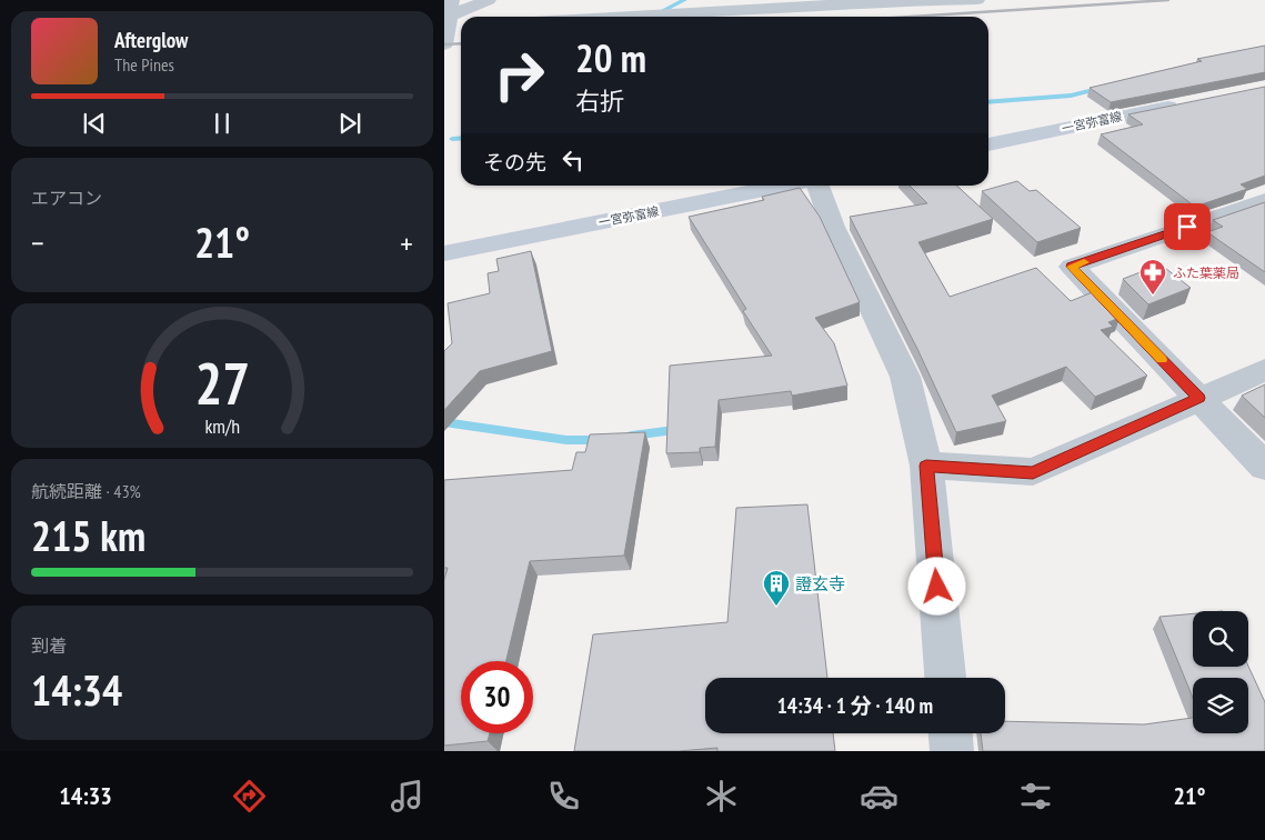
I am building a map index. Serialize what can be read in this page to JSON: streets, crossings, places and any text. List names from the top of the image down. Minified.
{"streets":{"main road":["一宮弥富線"]},"places":{"pharmacy":["ふた葉薬局"],"building":["證玄寺"]},"page":{"turn":["20 m","右折"],"song":["Afterglow","The Pines"],"then":"その先","tile":["エアコン",["航続距離 · 43%","215 km"],["到着","14:34"]],"heat":["−","21°","+"],"limit":"30","trip":"14:34 · 1 分 · 140 m","tabs":["14:33","21°"],"gauge":["27","km/h"]}}
